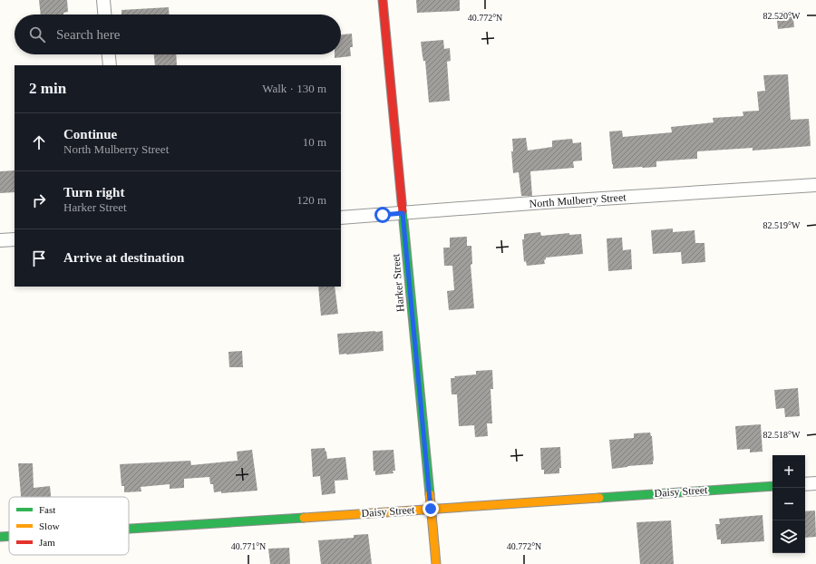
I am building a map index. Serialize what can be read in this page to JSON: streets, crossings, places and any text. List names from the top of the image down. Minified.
{"streets":{"street":["North Mulberry Street","Harker Street","Daisy Street"]},"crossings":[["North Mulberry Street","Harker Street"],["Harker Street","Daisy Street"]],"legend":["Fast","Slow","Jam"],"page":{"search":"Search here","heading":["2 min","Walk · 130 m"],"list":[["Continue","North Mulberry Street","10 m"],["Turn right","Harker Street","120 m"],"Arrive at destination"],"map_buttons":["+","−"]},"coordinates":["82.520°W","40.772°N","82.519°W","82.518°W","40.771°N"]}
